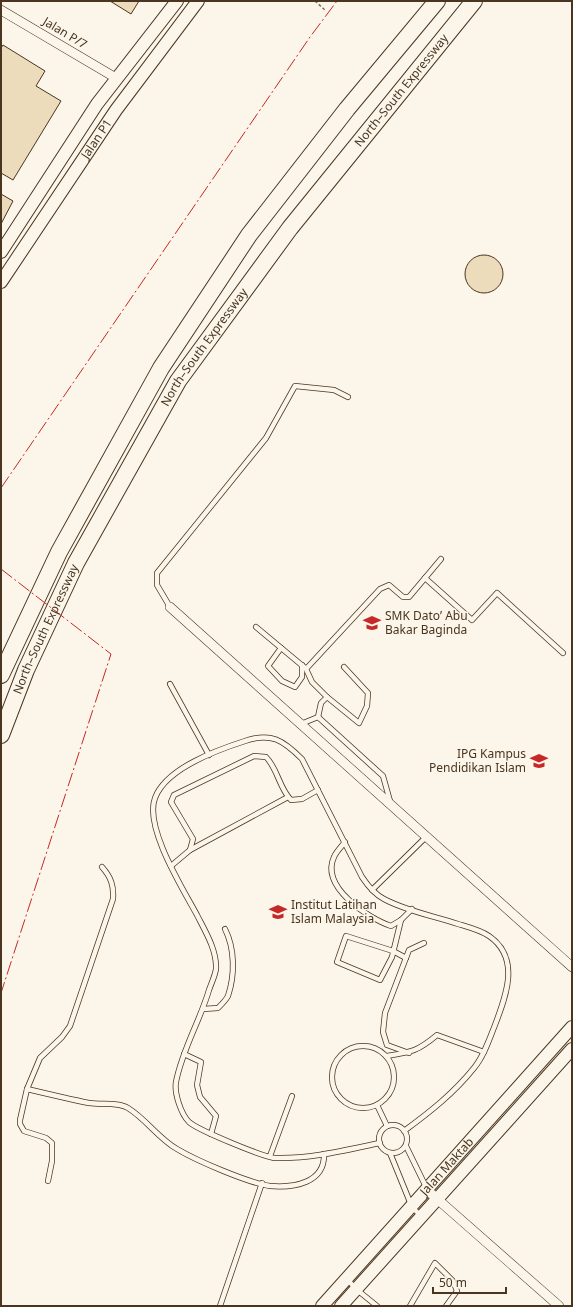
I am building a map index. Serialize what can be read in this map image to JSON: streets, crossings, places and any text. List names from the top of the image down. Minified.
{"streets":{"highway":["North–South Expressway"],"street":["Jalan P/7","Jalan P1","Jalan Maktab"]},"crossings":[["Jalan P/7","Jalan P1"]],"places":{"school or university":["SMK Dato’ Abu Bakar Baginda","IPG Kampus Pendidikan Islam","Institut Latihan Islam Malaysia"]},"scale_bar":"50 m"}
